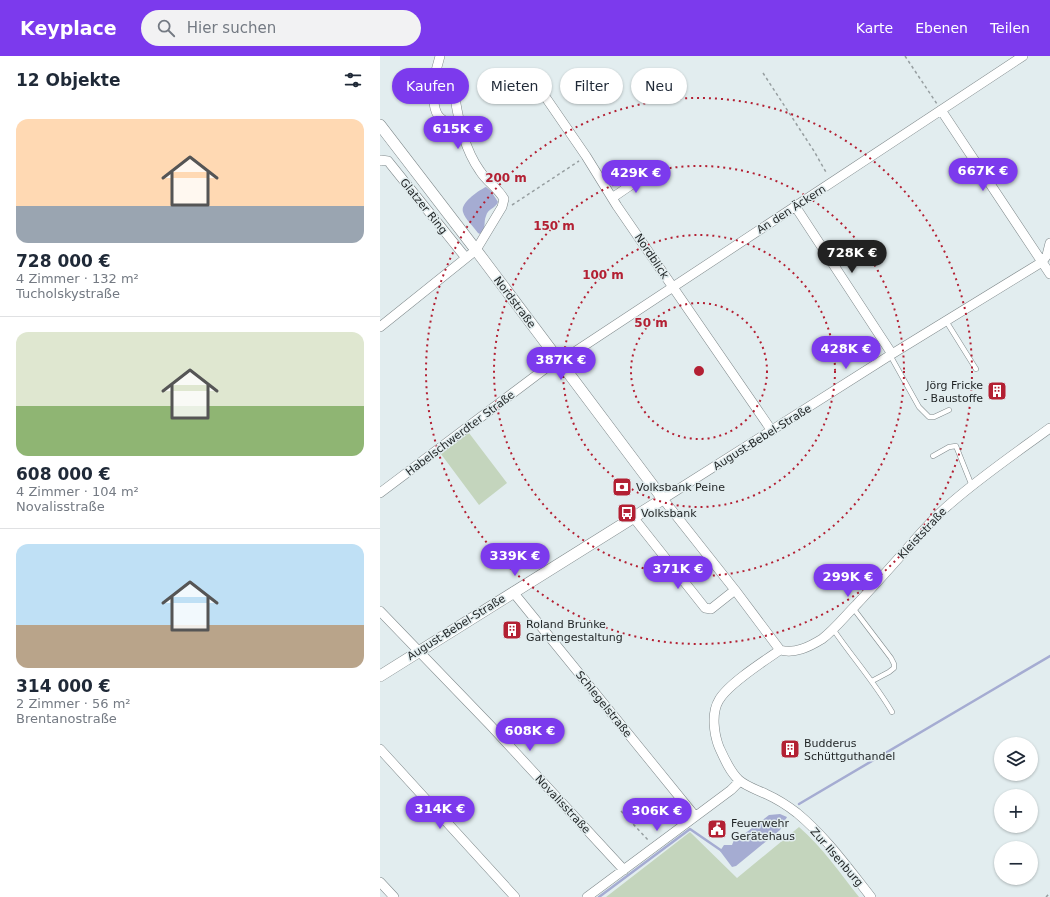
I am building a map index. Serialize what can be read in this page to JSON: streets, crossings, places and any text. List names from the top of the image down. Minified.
{"streets":{"street":["Glatzer Ring","An den Äckern","Nordblick","Nordstraße","Habelschwerdter Straße","August-Bebel-Straße","Kleiststraße","Schlegelstraße","Novalisstraße","Zur Ilsenburg"]},"crossings":[["An den Äckern","Nordblick"],["An den Äckern","Nordstraße"],["An den Äckern","Habelschwerdter Straße"],["Nordblick","August-Bebel-Straße"],["Nordstraße","Habelschwerdter Straße"],["Nordstraße","August-Bebel-Straße"],["August-Bebel-Straße","Schlegelstraße"],["August-Bebel-Straße","Novalisstraße"],["Kleiststraße","Zur Ilsenburg"]],"places":{"building":["Jörg Fricke - Baustoffe","Roland Brunke Gartengestaltung","Budderus Schüttguthandel"],"bank":["Volksbank Peine"],"bus stop":["Volksbank"],"public building":["Feuerwehr Gerätehaus"]},"page":{"header":"Keyplace","search":"Hier suchen","nav":["Karte","Ebenen","Teilen"],"heading":"12 Objekte","chip":["Kaufen","Mieten","Filter","Neu"],"list":[{"name":"728 000 €","note":"4 Zimmer · 132 m² · Tucholskystraße"},{"name":"608 000 €","note":"4 Zimmer · 104 m² · Novalisstraße"},{"name":"314 000 €","note":"2 Zimmer · 56 m² · Brentanostraße"}],"price":["615K €","667K €","429K €","728K €","428K €","387K €","339K €","371K €","299K €","608K €","314K €","306K €"],"map_buttons":["+","−"]},"rings":["200 m","150 m","100 m","50 m"]}
